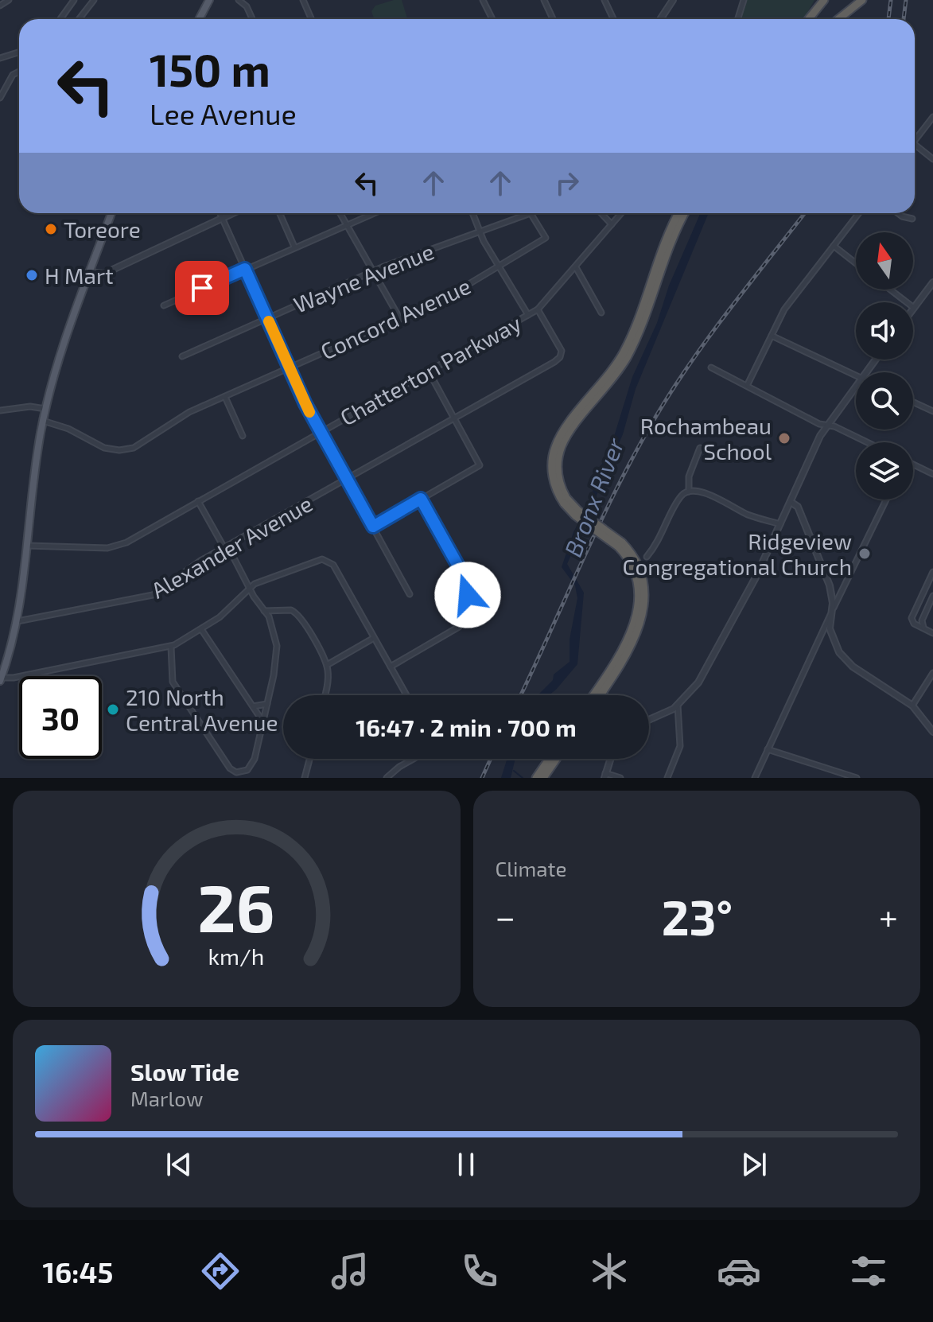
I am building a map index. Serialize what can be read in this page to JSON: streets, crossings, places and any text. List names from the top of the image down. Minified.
{"streets":{"street":["Wayne Avenue","Concord Avenue","Chatterton Parkway","Alexander Avenue"]},"crossings":[["Wayne Avenue","Concord Avenue"],["Chatterton Parkway","Alexander Avenue"]],"water":["Bronx River"],"places":["Toreore","H Mart","Rochambeau School","Ridgeview Congregational Church","210 North Central Avenue"],"north":"top","page":{"turn":["150 m","Lee Avenue"],"limit":"30","trip":"16:47 · 2 min · 700 m","tile":"Climate","heat":["−","23°","+"],"song":["Slow Tide","Marlow"],"tabs":"16:45","gauge":["26","km/h"]}}
